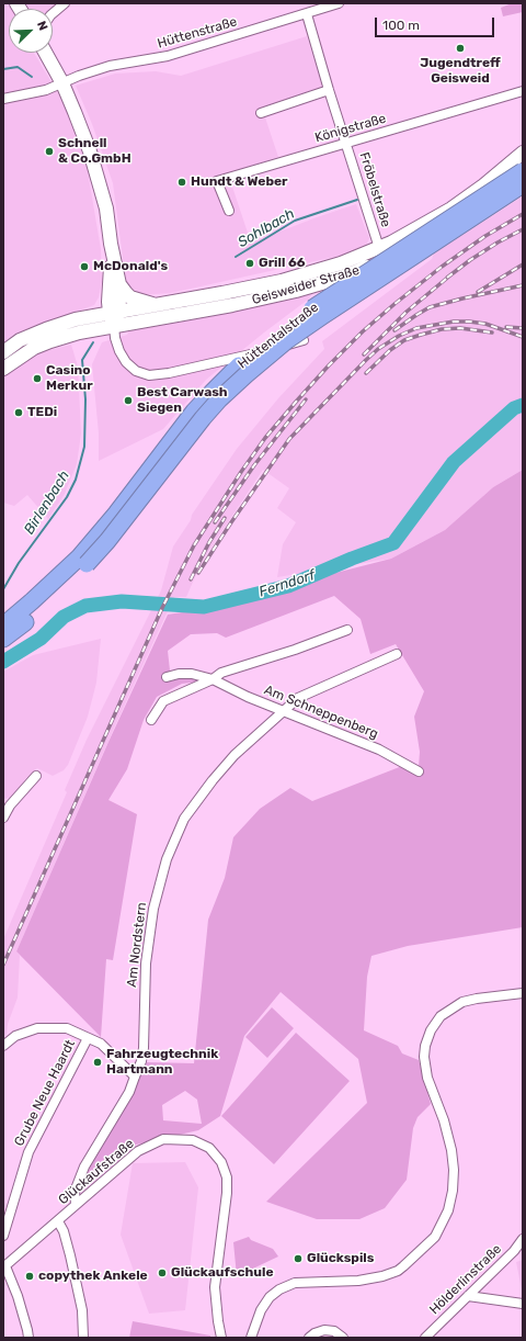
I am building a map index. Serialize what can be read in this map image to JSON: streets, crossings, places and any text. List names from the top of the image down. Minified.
{"streets":{"highway":["Hüttentalstraße"],"main road":["Geisweider Straße"],"street":["Hüttenstraße","Königstraße","Fröbelstraße","Am Schneppenberg","Am Nordstern","Grube Neue Haardt","Glückaufstraße","Hölderlinstraße"]},"crossings":[["Hüttenstraße","Fröbelstraße"],["Königstraße","Fröbelstraße"],["Fröbelstraße","Geisweider Straße"],["Am Schneppenberg","Am Nordstern"],["Am Nordstern","Glückaufstraße"]],"water":["Sohlbach","Birlenbach","Ferndorf"],"places":["Jugendtreff Geisweid","Schnell & Co.GmbH","Hundt & Weber","Grill 66","McDonald's","Casino Merkur","Best Carwash Siegen","TEDi","Fahrzeugtechnik Hartmann","Glückspils","Glückaufschule","copythek Ankele"],"scale_bar":"100 m","north":"top right"}
